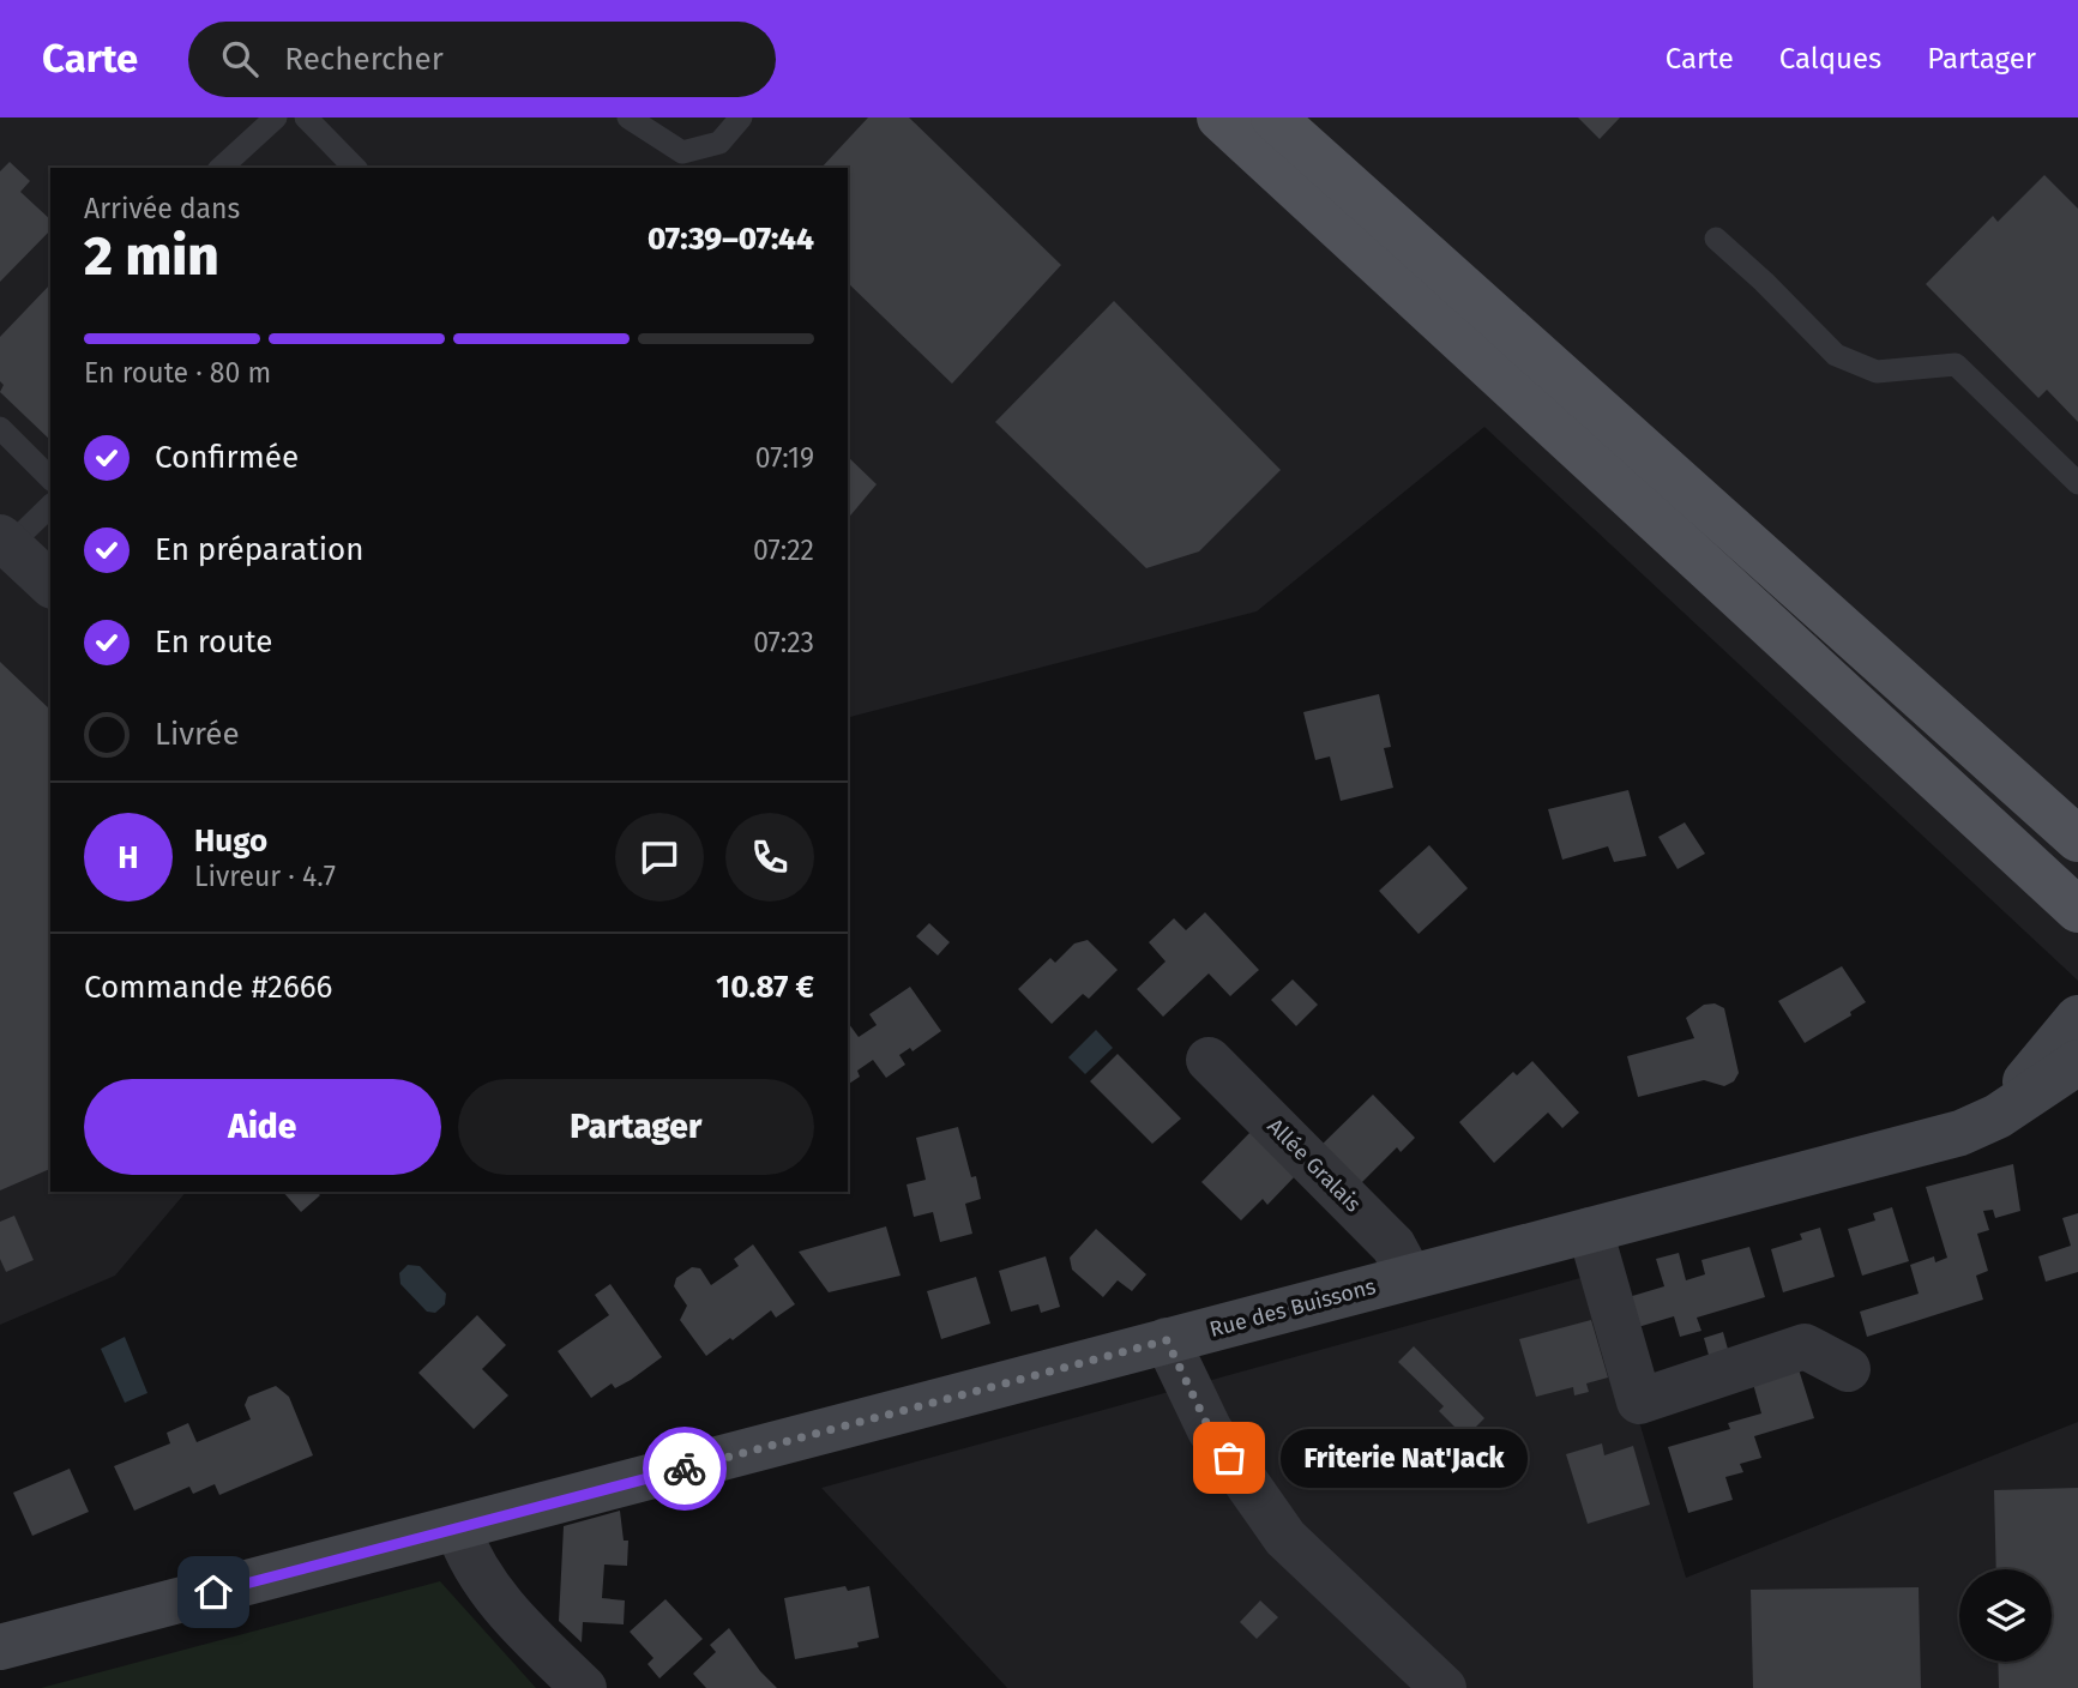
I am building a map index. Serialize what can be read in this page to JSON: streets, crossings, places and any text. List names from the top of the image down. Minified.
{"streets":{"street":["Allée Gralais","Rue des Buissons"]},"crossings":[["Allée Gralais","Rue des Buissons"]],"places":["Friterie Nat'Jack"],"page":{"header":"Carte","search":"Rechercher","nav":["Carte","Calques","Partager"],"heading":["2 min","Arrivée dans","07:39–07:44"],"panel":["Hugo","Livreur · 4.7","Commande #2666","10.87 €"],"bar":"En route · 80 m","list":[["Confirmée","07:19"],["En préparation","07:22"],["En route","07:23"],"Livrée"],"round":"H","buttons":["Aide","Partager"],"bubble":"Friterie Nat'Jack"}}
